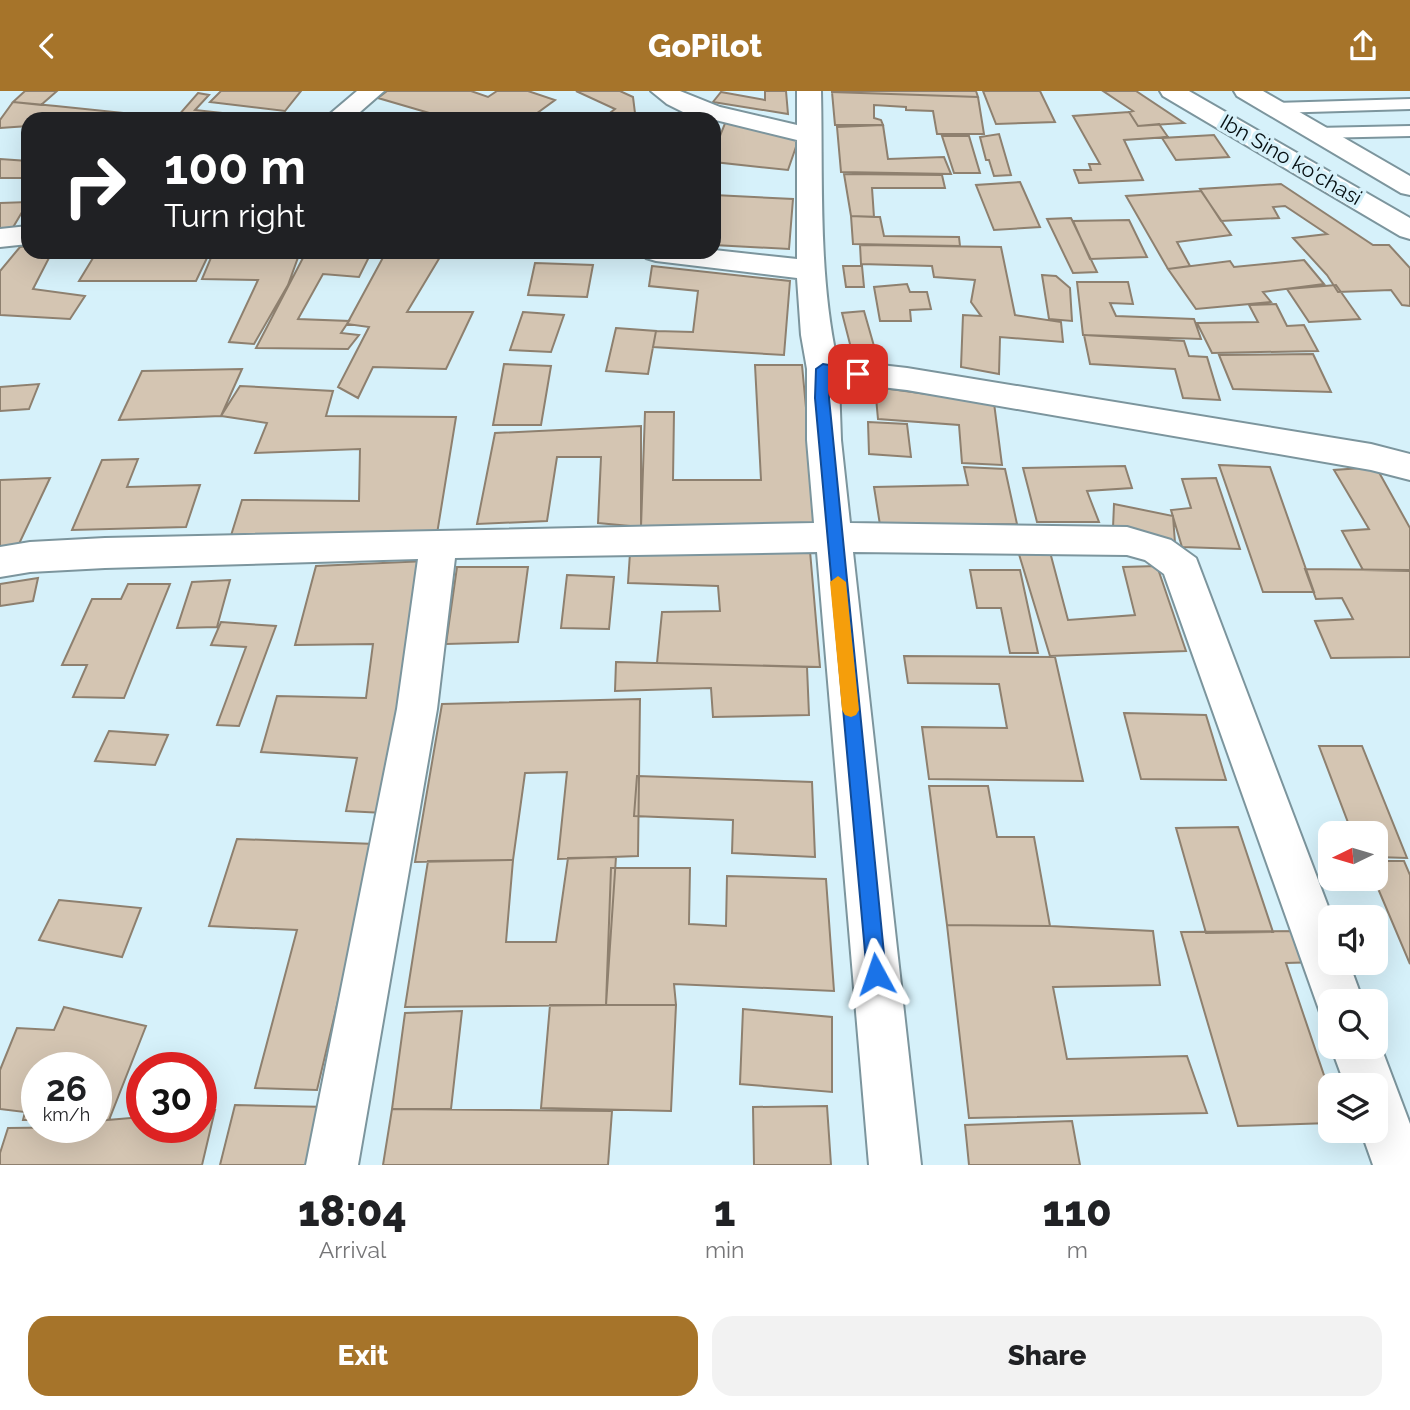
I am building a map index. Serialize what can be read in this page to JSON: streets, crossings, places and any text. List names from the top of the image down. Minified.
{"streets":{"street":["Ibn Sino ko'chasi"]},"north":"left","page":{"header":"GoPilot","turn":["100 m","Turn right"],"speed":"26 km/h","limit":"30","eta":["18:04","Arrival","1","min","110","m"],"buttons":["Exit","Share"]}}
